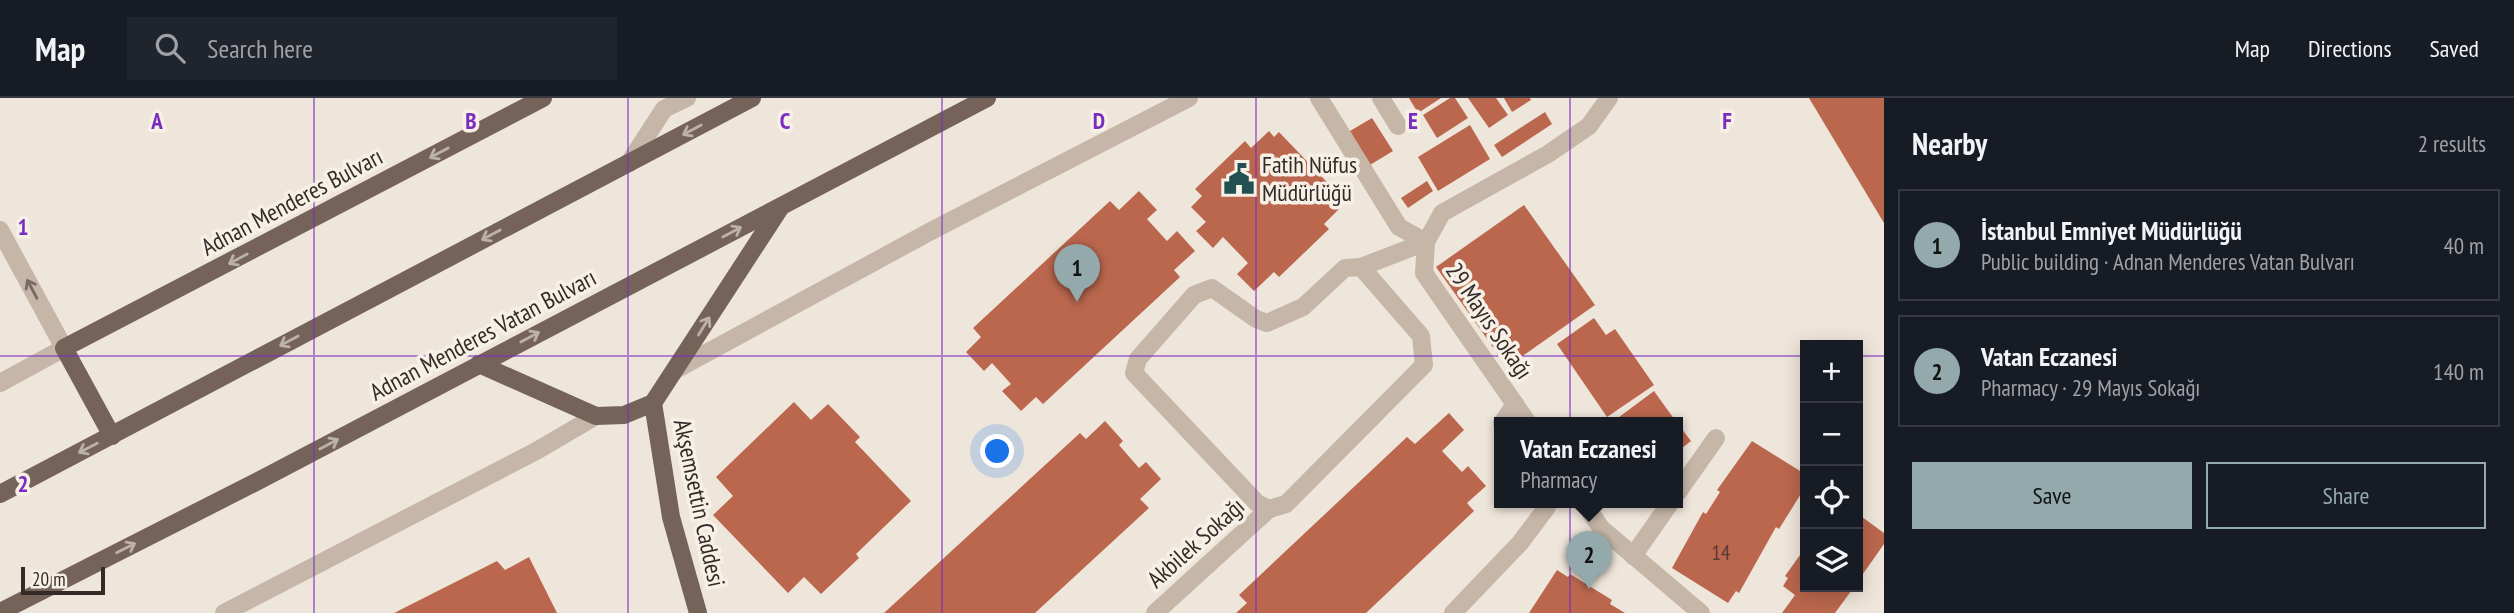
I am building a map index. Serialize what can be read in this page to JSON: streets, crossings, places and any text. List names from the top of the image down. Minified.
{"streets":{"main road":["Adnan Menderes Bulvarı","Adnan Menderes Vatan Bulvarı","Akşemsettin Caddesi"],"street":["29 Mayıs Sokağı","Akbilek Sokağı"]},"places":{"public building":["Fatih Nüfus Müdürlüğü"]},"house_numbers":["14"],"scale_bar":"20 m","page":{"header":"Map","search":"Search here","nav":["Map","Directions","Saved"],"heading":["Nearby","2 results"],"list":[{"mark":"1","name":"İstanbul Emniyet Müdürlüğü","note":"Public building · Adnan Menderes Vatan Bulvarı","value":"40 m"},{"mark":"2","name":"Vatan Eczanesi","note":"Pharmacy · 29 Mayıs Sokağı","value":"140 m"}],"pins":["1","2"],"map_buttons":["+","−"],"popup":["Vatan Eczanesi","Pharmacy"],"buttons":["Save","Share"],"scale":"20 m"},"grid":{"columns":["A","B","C","D","E","F"],"rows":["1","2"]}}
